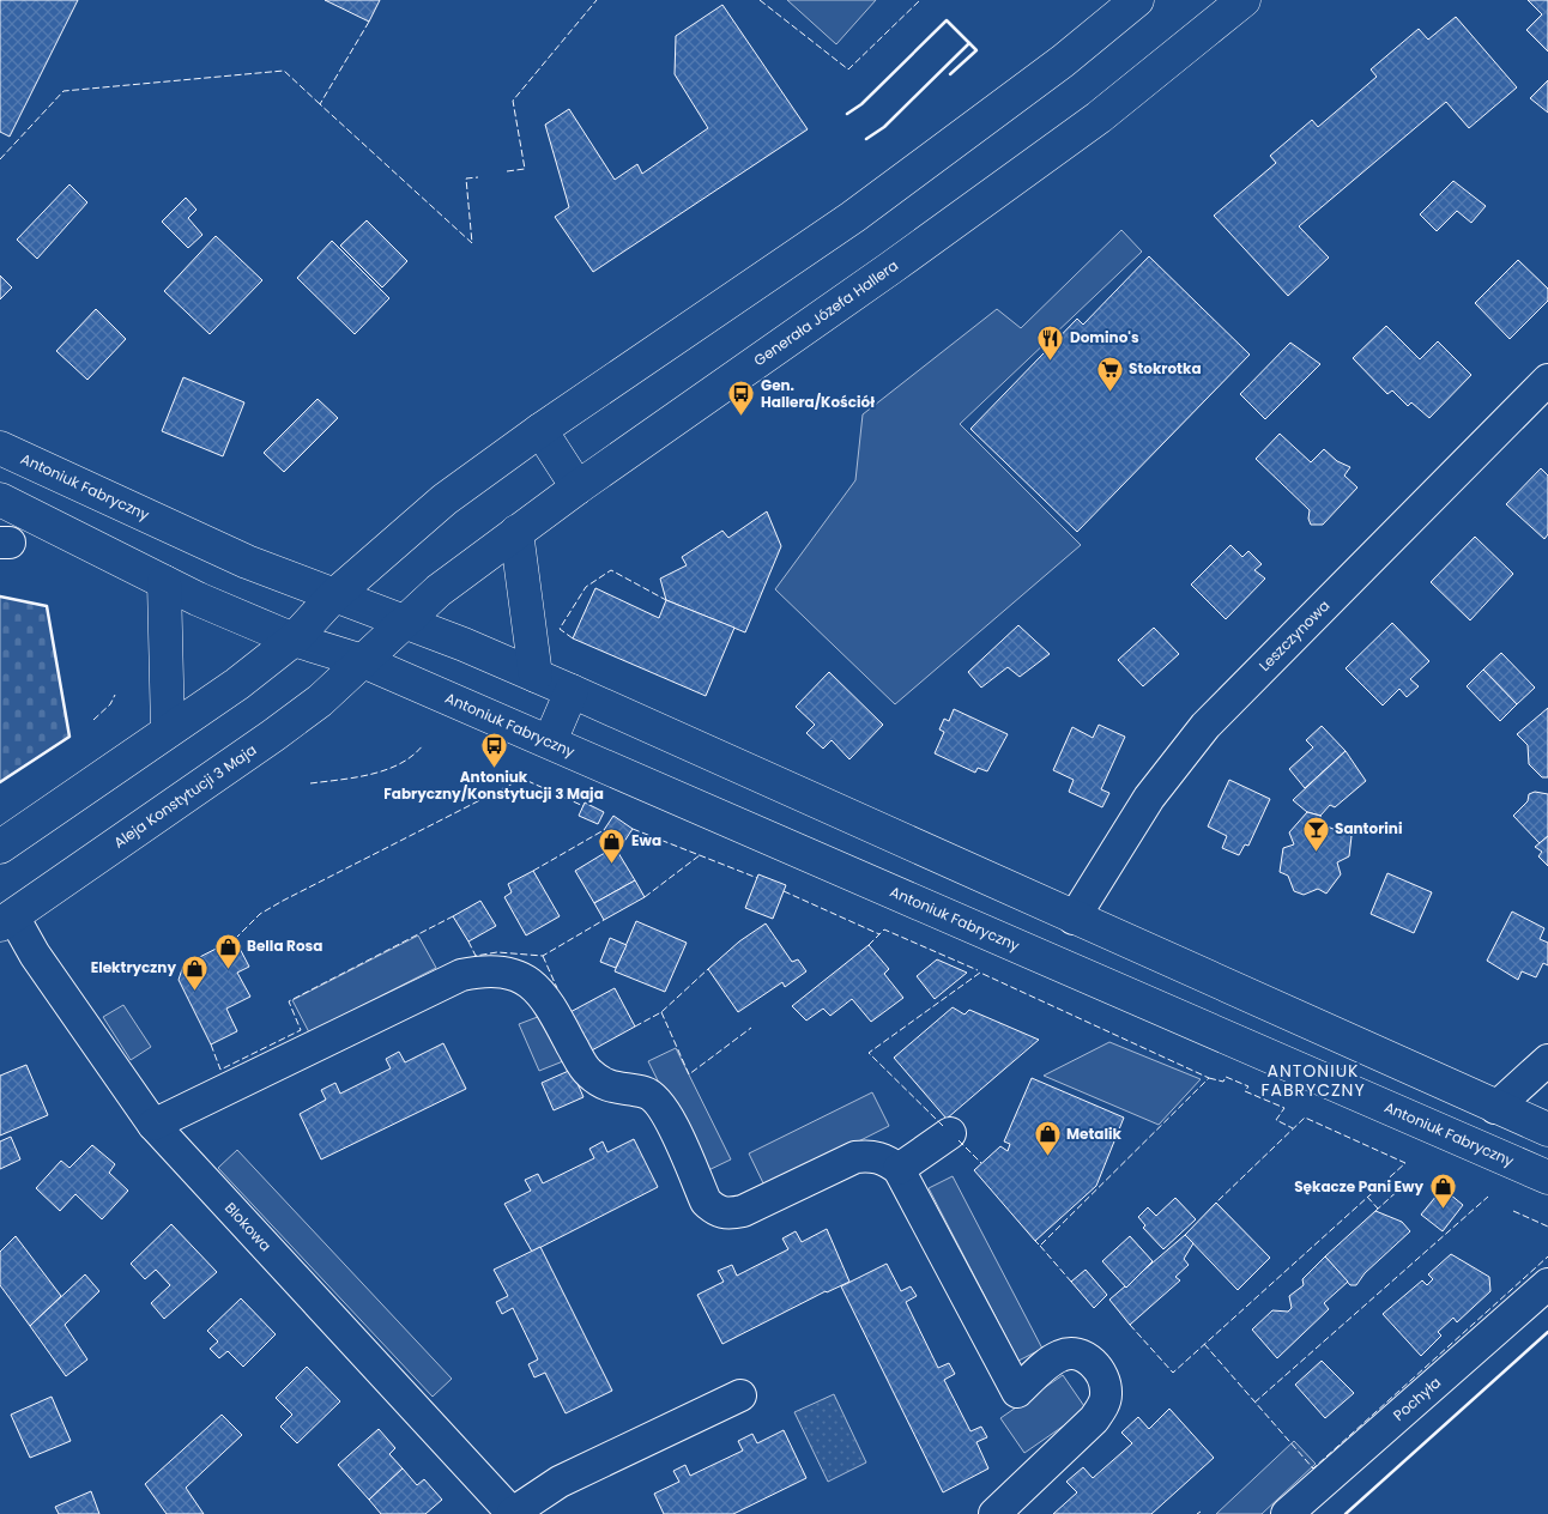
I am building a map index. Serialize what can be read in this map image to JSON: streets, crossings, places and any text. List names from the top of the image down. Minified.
{"streets":{"main road":["Generała Józefa Hallera","Antoniuk Fabryczny","Aleja Konstytucji 3 Maja"],"street":["Leszczynowa","Blokowa","Pochyła"]},"crossings":[["Generała Józefa Hallera","Antoniuk Fabryczny"],["Generała Józefa Hallera","Aleja Konstytucji 3 Maja"],["Antoniuk Fabryczny","Aleja Konstytucji 3 Maja"],["Aleja Konstytucji 3 Maja","Blokowa"]],"districts":["ANTONIUK FABRYCZNY"],"places":{"restaurant":["Domino's"],"supermarket":["Stokrotka"],"bus stop":["Gen. Hallera/Kościół","Antoniuk Fabryczny/Konstytucji 3 Maja"],"bar":["Santorini"],"shop":["Ewa","Bella Rosa","Elektryczny","Metalik","Sękacze Pani Ewy"]}}
